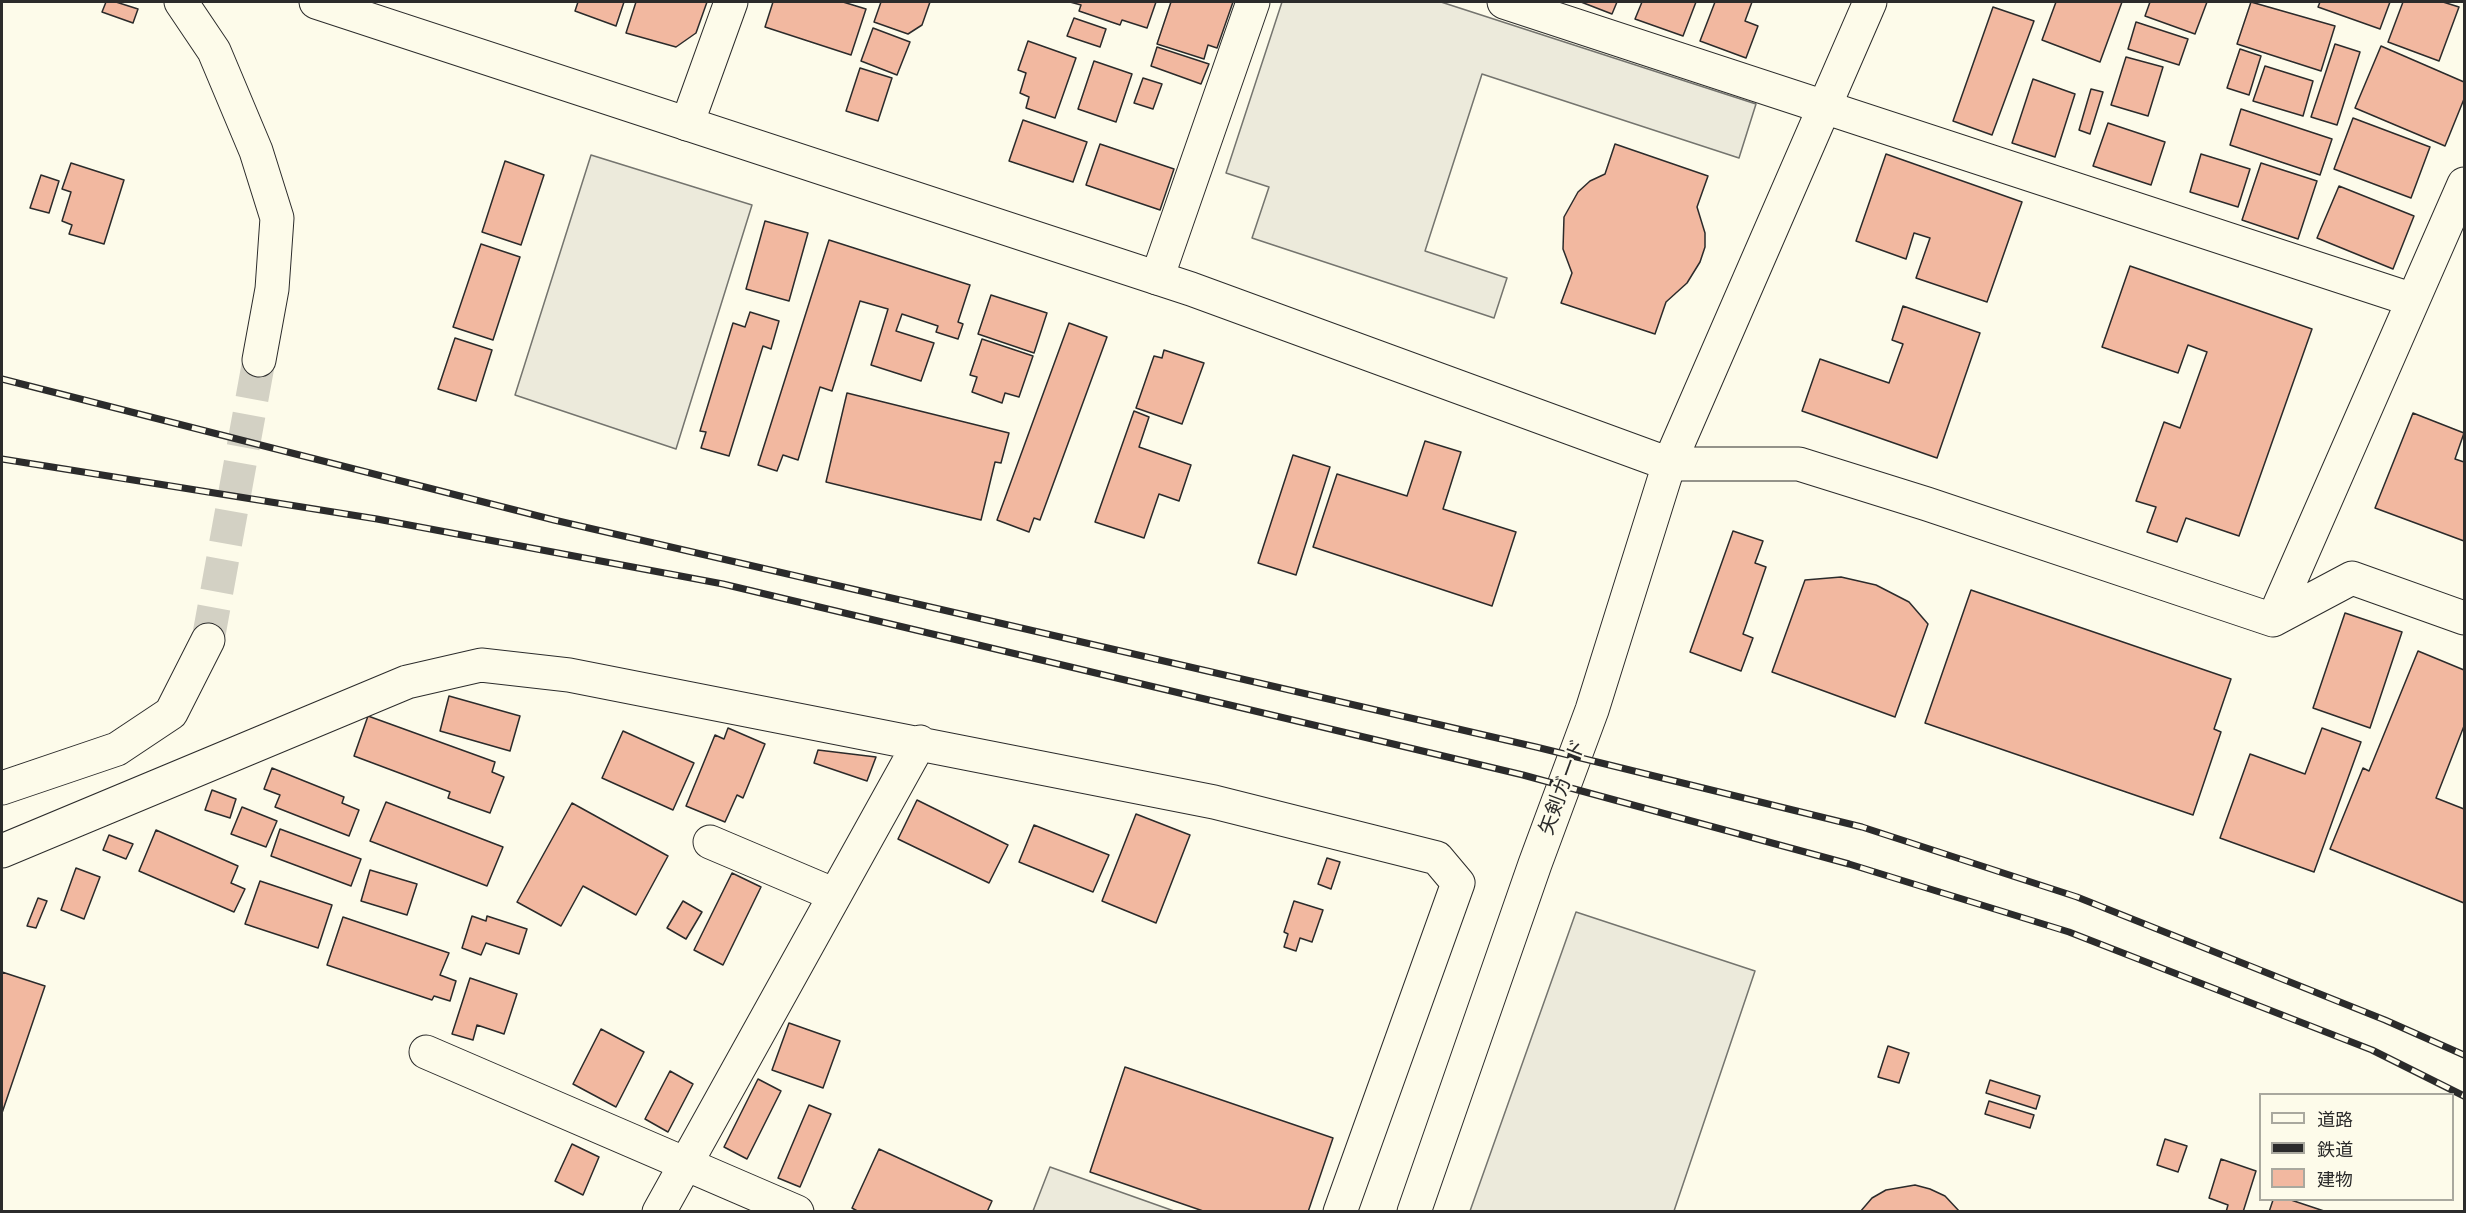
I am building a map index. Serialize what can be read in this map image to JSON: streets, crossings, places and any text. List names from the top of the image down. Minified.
{"streets":{"street":["矢剣ガード"]},"legend":["道路","鉄道","建物"]}
